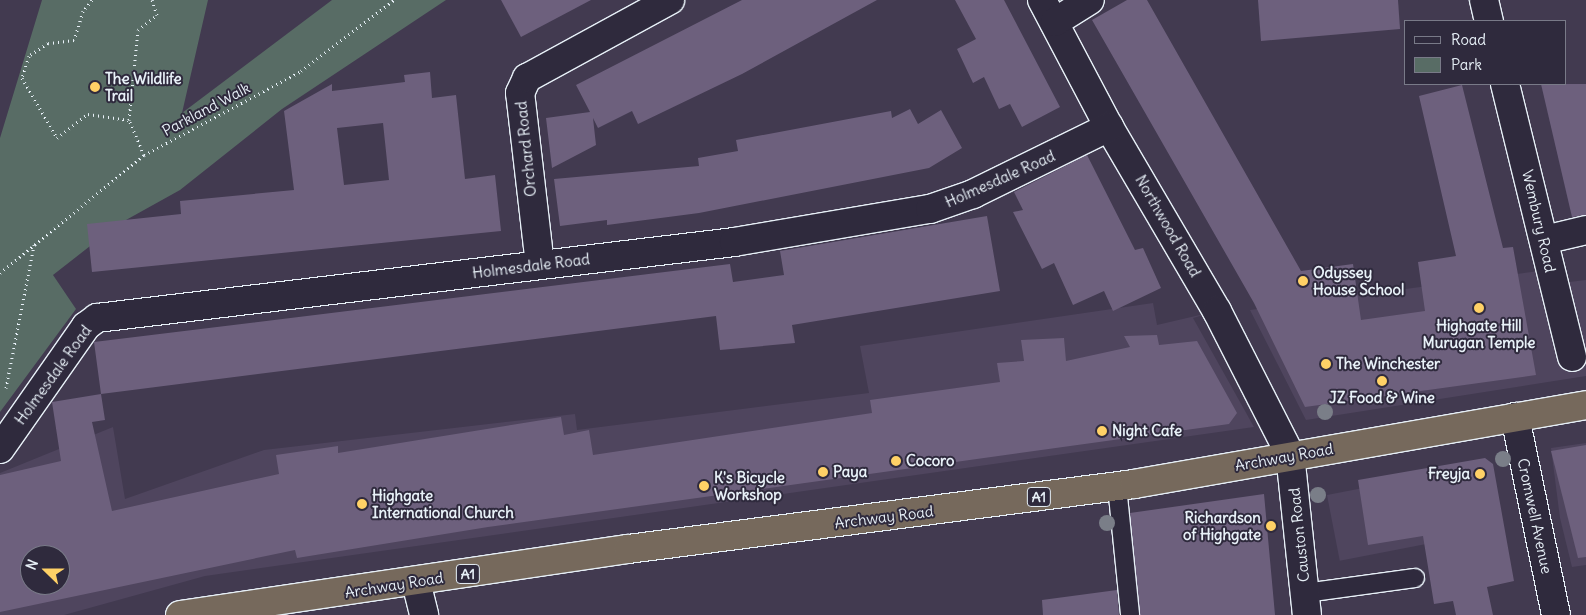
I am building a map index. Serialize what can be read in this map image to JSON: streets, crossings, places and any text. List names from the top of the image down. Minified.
{"streets":{"highway":["Archway Road","A1"],"street":["Orchard Road","Holmesdale Road","Wembury Road","Northwood Road","Cromwell Avenue","Causton Road"],"path":["Parkland Walk"]},"crossings":[["Orchard Road","Holmesdale Road"],["Holmesdale Road","Northwood Road"],["Northwood Road","Archway Road"],["Northwood Road","Causton Road"],["Archway Road","Cromwell Avenue"],["Archway Road","Causton Road"]],"places":["The Wildlife Trail","Odyssey House School","Highgate Hill Murugan Temple","The Winchester","JZ Food & Wine","Night Cafe","Cocoro","Paya","Freyja","K's Bicycle Workshop","Highgate International Church","Richardson of Highgate"],"legend":["Road","Park"],"north":"left"}
